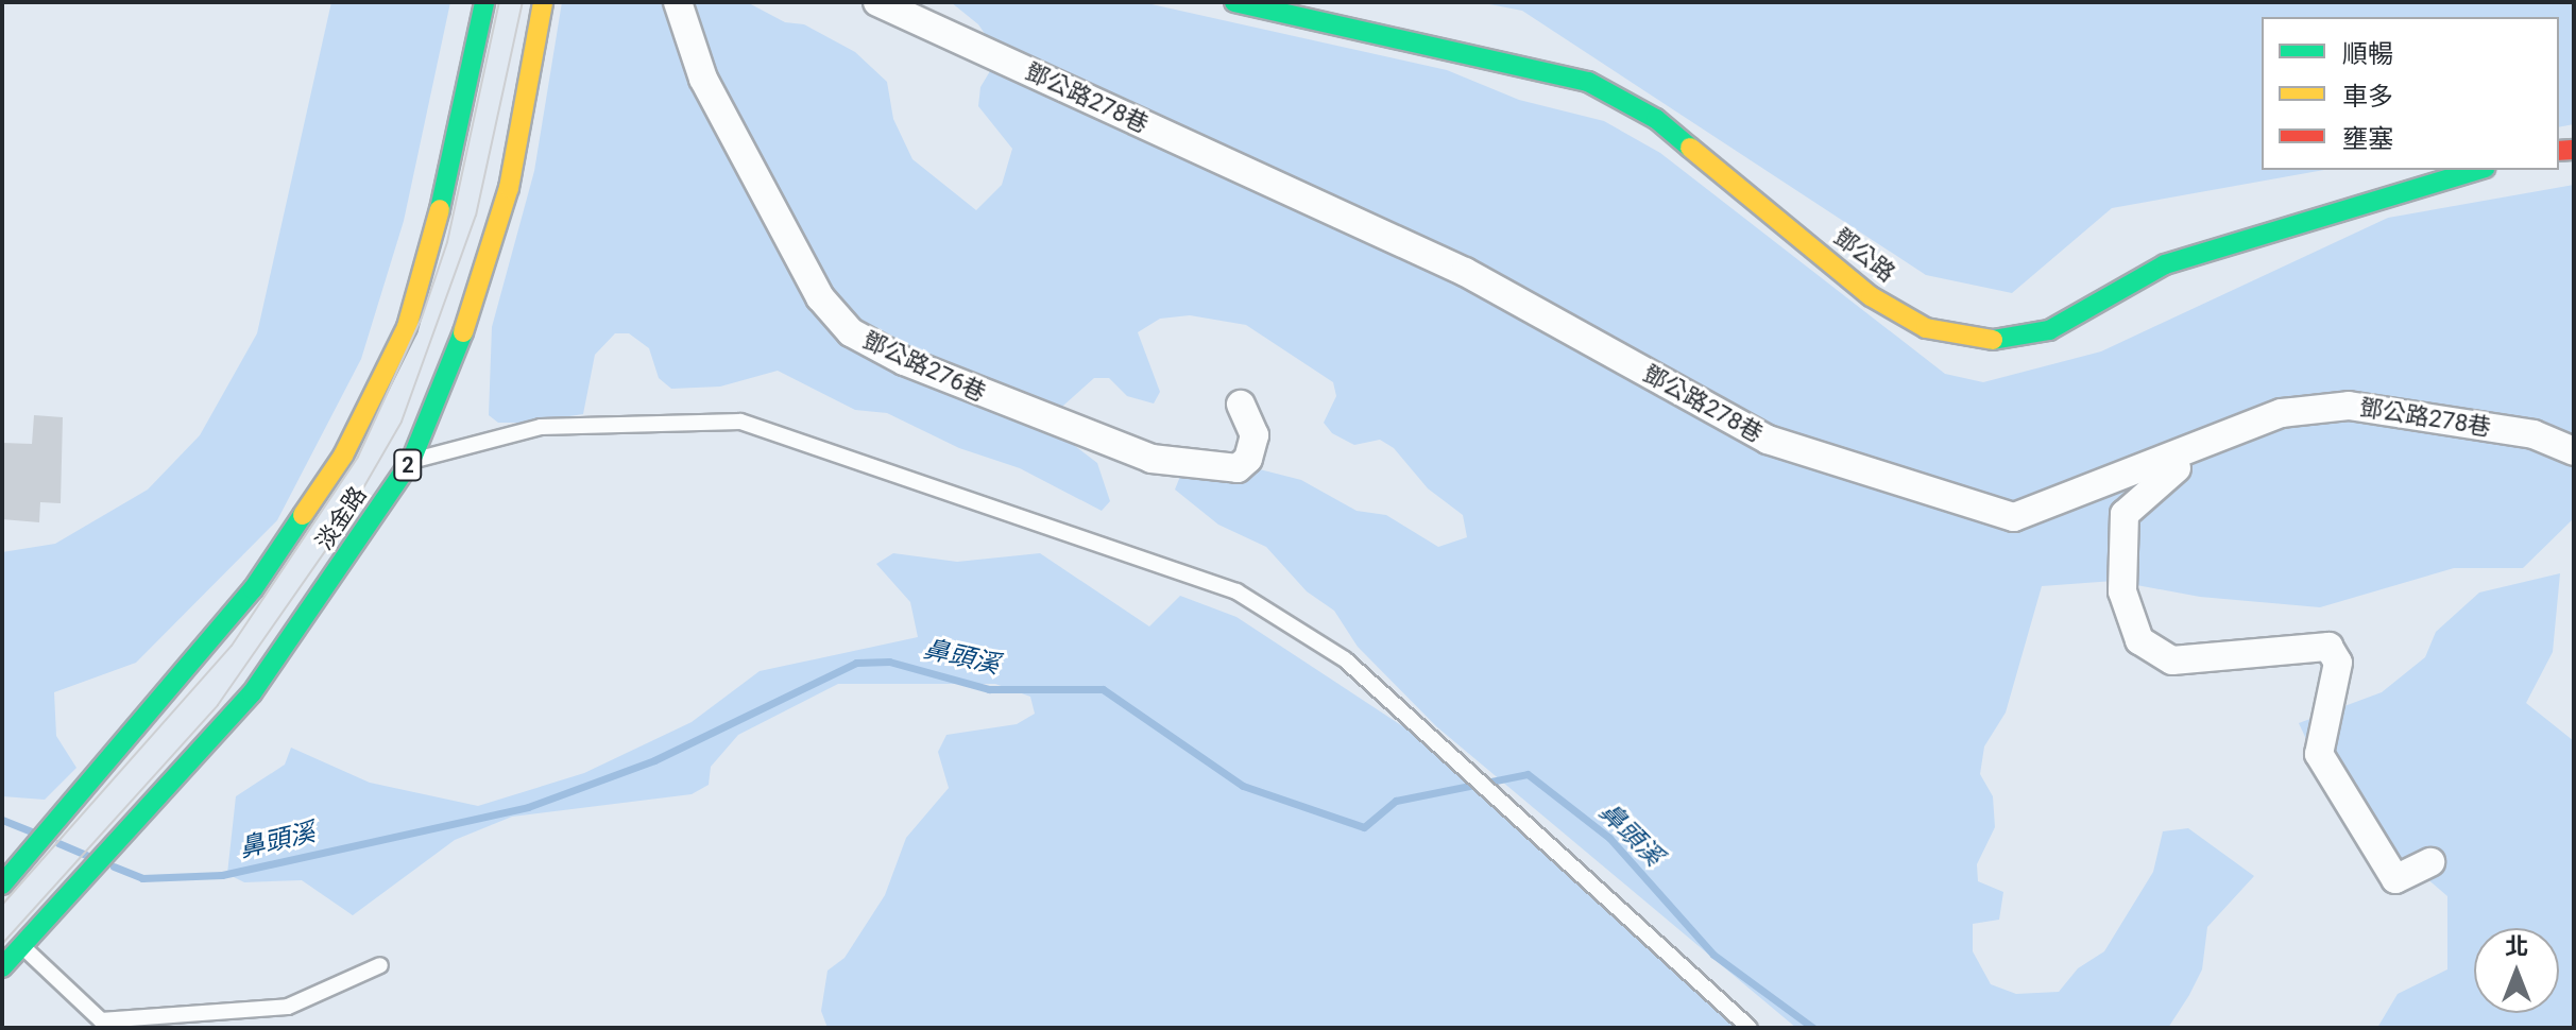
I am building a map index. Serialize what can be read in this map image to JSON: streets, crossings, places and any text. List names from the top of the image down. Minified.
{"streets":{"main road":["鄧公路","2","淡金路"],"street":["鄧公路278巷","鄧公路276巷"]},"water":["鼻頭溪"],"legend":["順暢","車多","壅塞"],"north":"top"}
